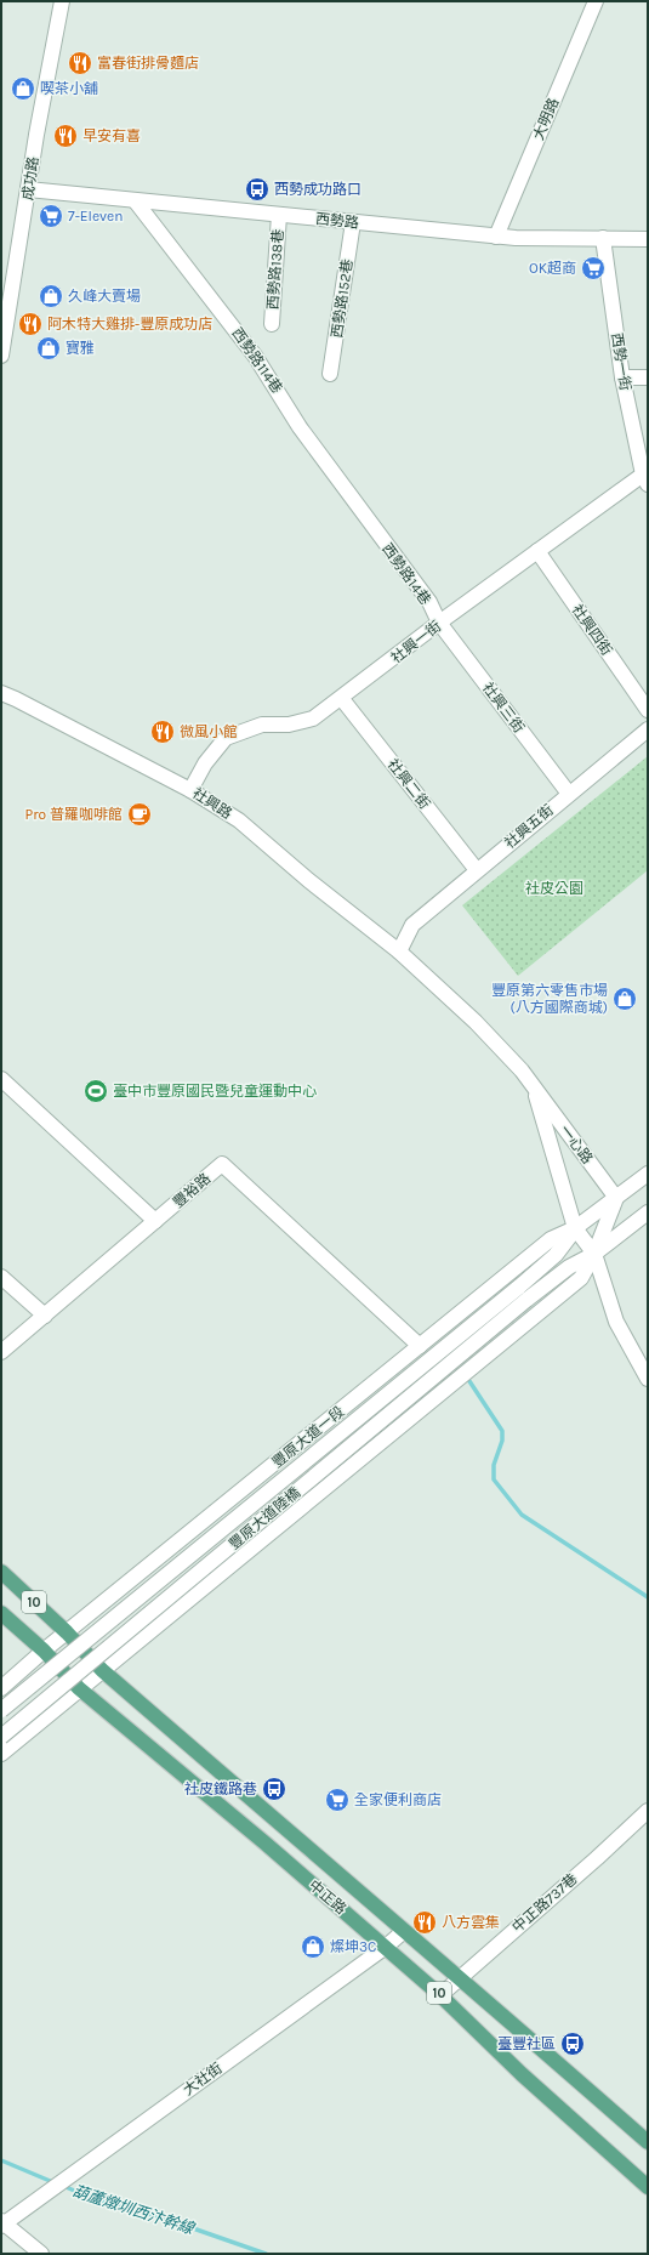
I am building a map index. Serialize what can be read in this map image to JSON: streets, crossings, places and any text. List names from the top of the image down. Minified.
{"streets":{"main road":["10","中正路"],"street":["大明路","成功路","西勢路","西勢路138巷","西勢路152巷","西勢路114巷","西勢一街","西勢路14巷","社興四街","社興一街","社興三街","社興二街","社興路","社興五街","一心路","豐裕路","豐原大道一段","豐原大道陸橋","中正路737巷","大社街"]},"crossings":[["大明路","西勢路"],["成功路","西勢路"],["西勢路","西勢路138巷"],["西勢路","西勢路152巷"],["西勢路","西勢路114巷"],["西勢路","西勢一街"],["西勢路114巷","西勢路14巷"],["西勢一街","社興一街"],["西勢路14巷","社興一街"],["西勢路14巷","社興三街"],["社興四街","社興一街"],["社興一街","社興三街"],["社興一街","社興二街"],["社興一街","社興路"],["社興三街","社興五街"],["社興二街","社興五街"],["社興路","社興五街"],["社興路","一心路"],["社興五街","一心路"],["一心路","豐原大道一段"],["豐裕路","豐原大道一段"],["豐原大道一段","豐原大道陸橋"],["豐原大道一段","中正路"],["中正路","中正路737巷"],["中正路","大社街"]],"water":["葫蘆燉圳西汴幹線"],"parks":["社皮公園"],"places":{"restaurant":["富春街排骨麵店","早安有喜","阿木特大雞排-豐原成功店","微風小館","八方雲集"],"shop":["喫茶小舖","久峰大賣場","寶雅","豐原第六零售市場 (八方國際商城)","燦坤3C"],"bus stop":["西勢成功路口","社皮鐵路巷","臺豐社區"],"supermarket":["7-Eleven","OK超商","全家便利商店"],"cafe":["Pro 普羅咖啡館"],"sports":["臺中市豐原國民暨兒童運動中心"]}}
